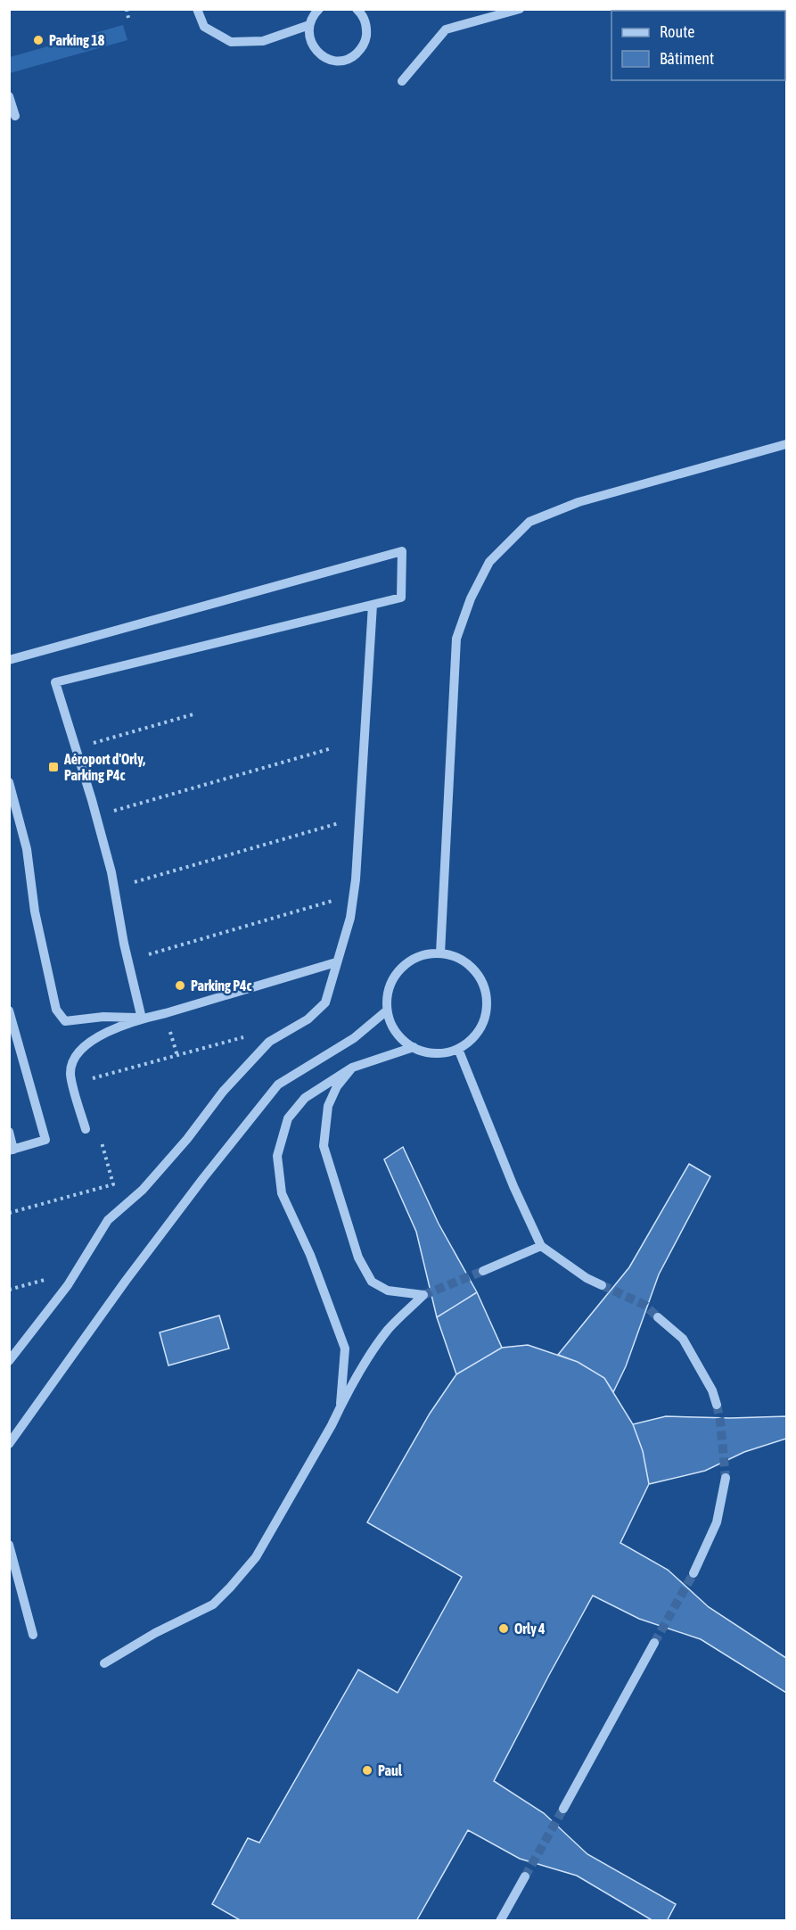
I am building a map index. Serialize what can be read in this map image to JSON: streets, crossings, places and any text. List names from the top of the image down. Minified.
{"places":{"other":["Parking 18","Parking P4c","Orly 4","Paul"],"transit":["Aéroport d'Orly, Parking P4c"]},"legend":["Route","Bâtiment"]}
